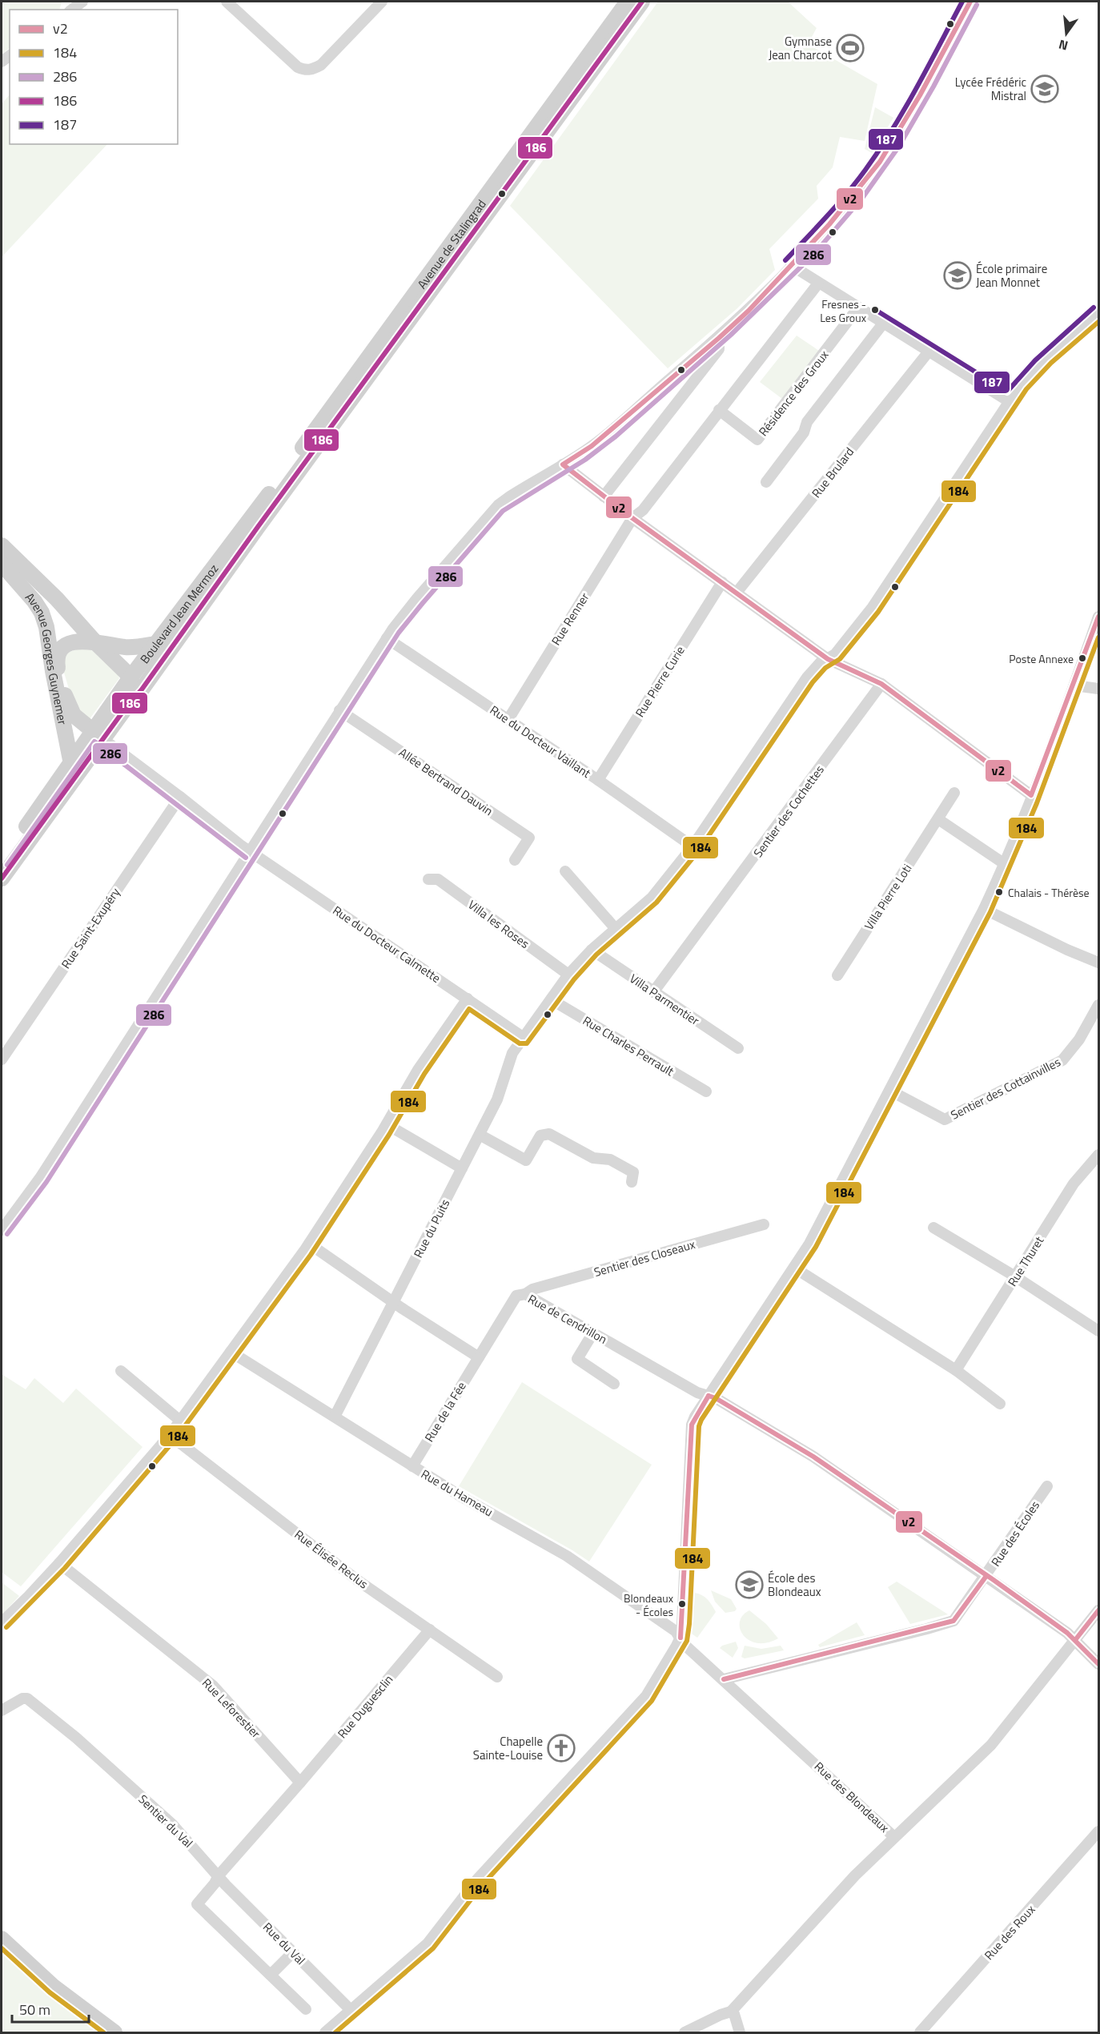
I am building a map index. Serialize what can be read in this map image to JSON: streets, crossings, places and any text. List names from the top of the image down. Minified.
{"streets":{"main road":["Avenue de Stalingrad","Boulevard Jean Mermoz","Avenue Georges Guynemer"],"street":["Résidence des Groux","Rue Brulard","Rue Renner","Rue Pierre Curie","Rue du Docteur Vaillant","Allée Bertrand Dauvin","Sentier des Cochettes","Villa Pierre Loti","Villa les Roses","Rue Saint-Exupéry","Rue du Docteur Calmette","Villa Parmentier","Rue Charles Perrault","Sentier des Cottainvilles","Rue du Puits","Sentier des Closeaux","Rue Thuret","Rue de Cendrillon","Rue de la Fée","Rue du Hameau","Rue des Écoles","Rue Élisée Reclus","Rue Duguesclin","Rue Leforestier","Rue des Blondeaux","Sentier du Val","Rue des Roux","Rue du Val"]},"crossings":[["Avenue de Stalingrad","Boulevard Jean Mermoz"],["Boulevard Jean Mermoz","Avenue Georges Guynemer"],["Boulevard Jean Mermoz","Rue du Docteur Calmette"],["Rue Renner","Rue du Docteur Vaillant"],["Rue Pierre Curie","Rue du Docteur Vaillant"],["Rue du Docteur Vaillant","Rue du Puits"],["Sentier des Cochettes","Villa Parmentier"],["Villa les Roses","Rue du Puits"],["Rue Saint-Exupéry","Rue du Docteur Calmette"],["Rue du Docteur Calmette","Rue du Puits"],["Villa Parmentier","Rue du Puits"],["Rue Charles Perrault","Rue du Puits"],["Rue du Puits","Rue du Hameau"],["Sentier des Closeaux","Rue de Cendrillon"],["Rue de Cendrillon","Rue de la Fée"],["Rue de Cendrillon","Rue des Écoles"],["Rue de la Fée","Rue du Hameau"],["Rue du Hameau","Rue des Blondeaux"],["Rue des Écoles","Rue des Blondeaux"],["Rue Élisée Reclus","Rue Duguesclin"],["Rue Duguesclin","Rue Leforestier"],["Sentier du Val","Rue du Val"]],"places":{"sports":["Gymnase Jean Charcot"],"school or university":["Lycée Frédéric Mistral","École primaire Jean Monnet","École des Blondeaux"],"other":["Fresnes - Les Groux","Poste Annexe","Chalais - Thérèse","Blondeaux - Écoles"],"church":["Chapelle Sainte-Louise"]},"lines":["transit line v2","transit line 186","transit line 187","transit line 286","transit line 184"],"legend":["v2","184","286","186","187"],"scale_bar":"50 m","north":"bottom"}
